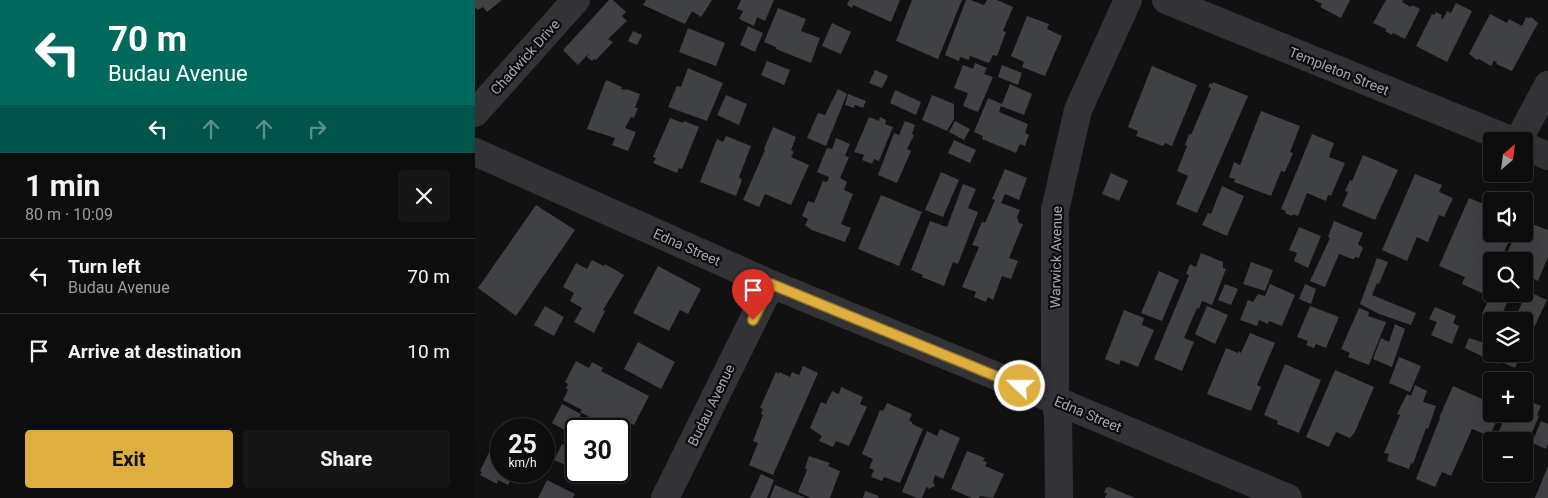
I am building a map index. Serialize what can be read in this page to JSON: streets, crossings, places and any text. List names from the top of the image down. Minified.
{"streets":{"street":["Chadwick Drive","Templeton Street","Edna Street","Warwick Avenue","Budau Avenue"]},"crossings":[["Edna Street","Warwick Avenue"],["Edna Street","Budau Avenue"]],"north":"top right","page":{"turn":["70 m","Budau Avenue"],"map_buttons":["+","−"],"heading":["1 min","80 m · 10:09"],"list":[{"name":"Turn left","note":"Budau Avenue","value":"70 m"},{"name":"Arrive at destination","value":"10 m"}],"speed":"25 km/h","limit":"30","buttons":["Exit","Share"]}}
